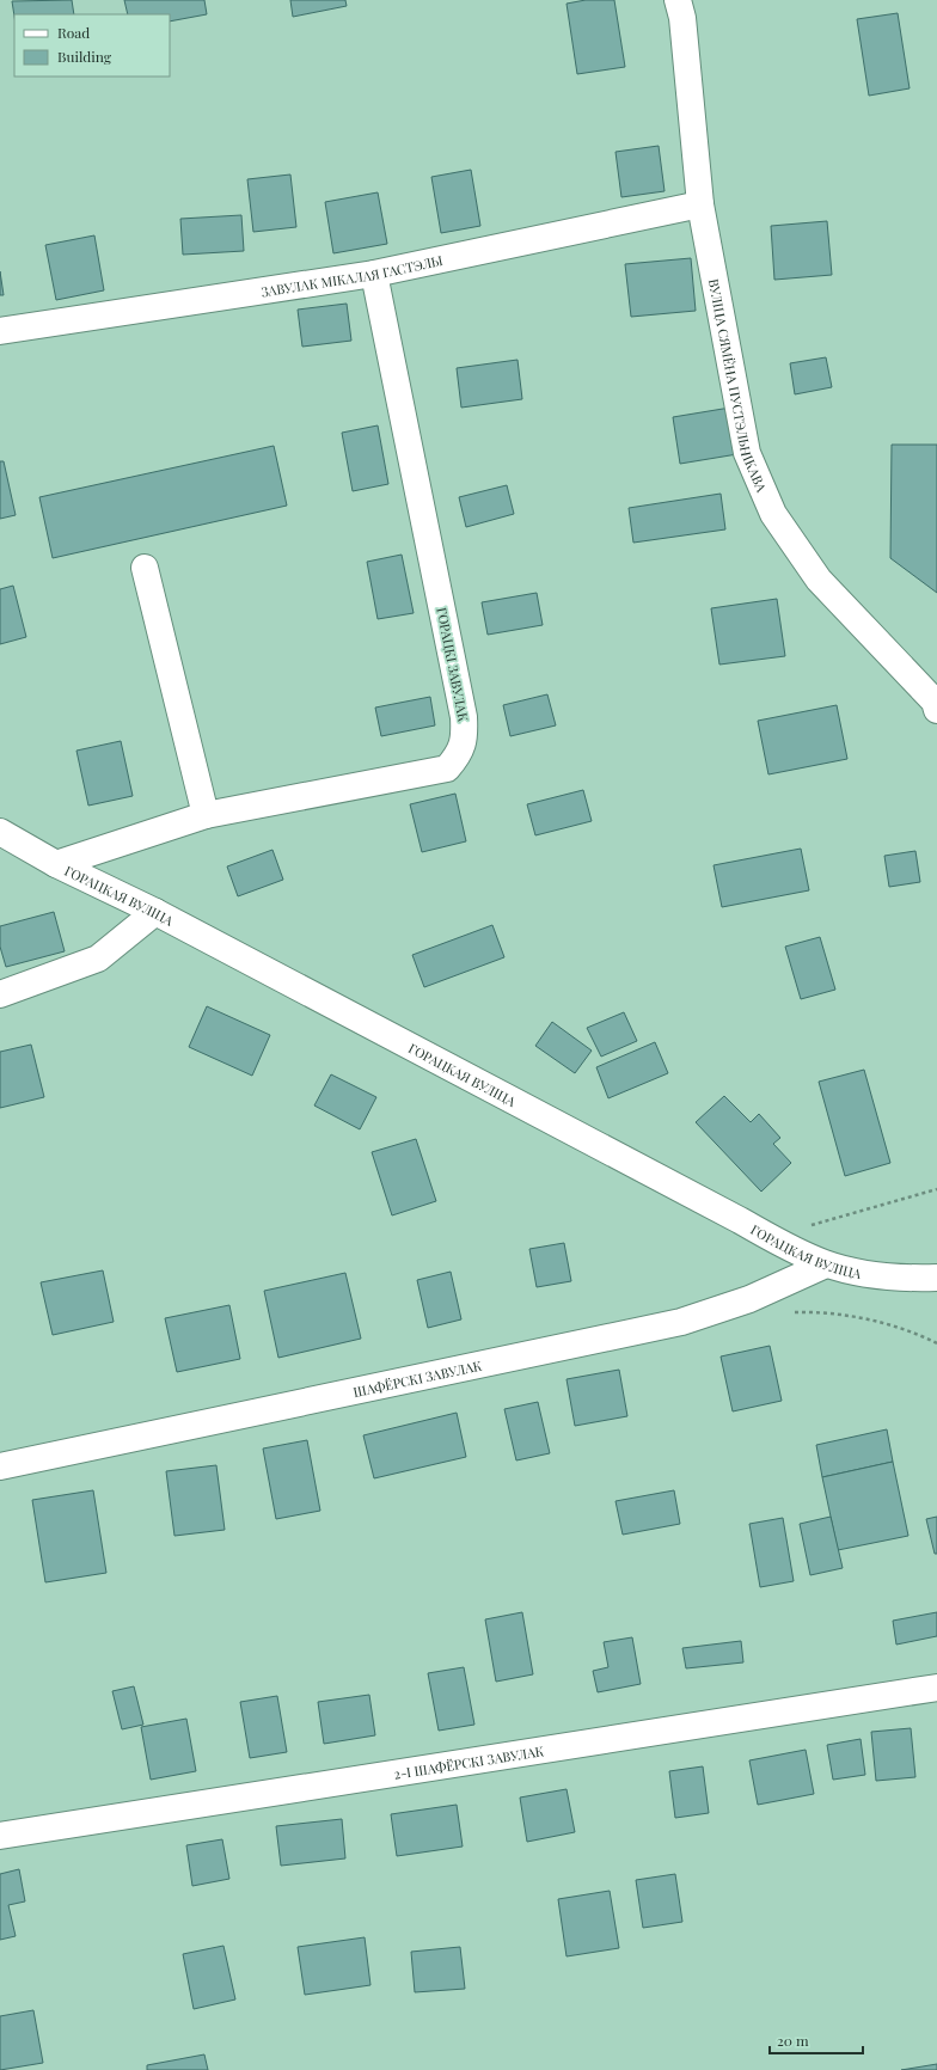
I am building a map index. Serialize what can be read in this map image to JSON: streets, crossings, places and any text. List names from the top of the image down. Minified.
{"streets":{"street":["ЗАВУЛАК МІКАЛАЯ ГАСТЭЛЫ","ВУЛІЦА СЯМЁНА ПУСТЭЛЬНІКАВА","ГОРАЦКІ ЗАВУЛАК","ГОРАЦКАЯ ВУЛІЦА","ШАФЁРСКІ ЗАВУЛАК","2-І ШАФЁРСКІ ЗАВУЛАК"]},"crossings":[["ЗАВУЛАК МІКАЛАЯ ГАСТЭЛЫ","ВУЛІЦА СЯМЁНА ПУСТЭЛЬНІКАВА"],["ЗАВУЛАК МІКАЛАЯ ГАСТЭЛЫ","ГОРАЦКІ ЗАВУЛАК"],["ГОРАЦКІ ЗАВУЛАК","ГОРАЦКАЯ ВУЛІЦА"],["ГОРАЦКАЯ ВУЛІЦА","ШАФЁРСКІ ЗАВУЛАК"]],"legend":["Road","Building"],"scale_bar":"20 m"}
